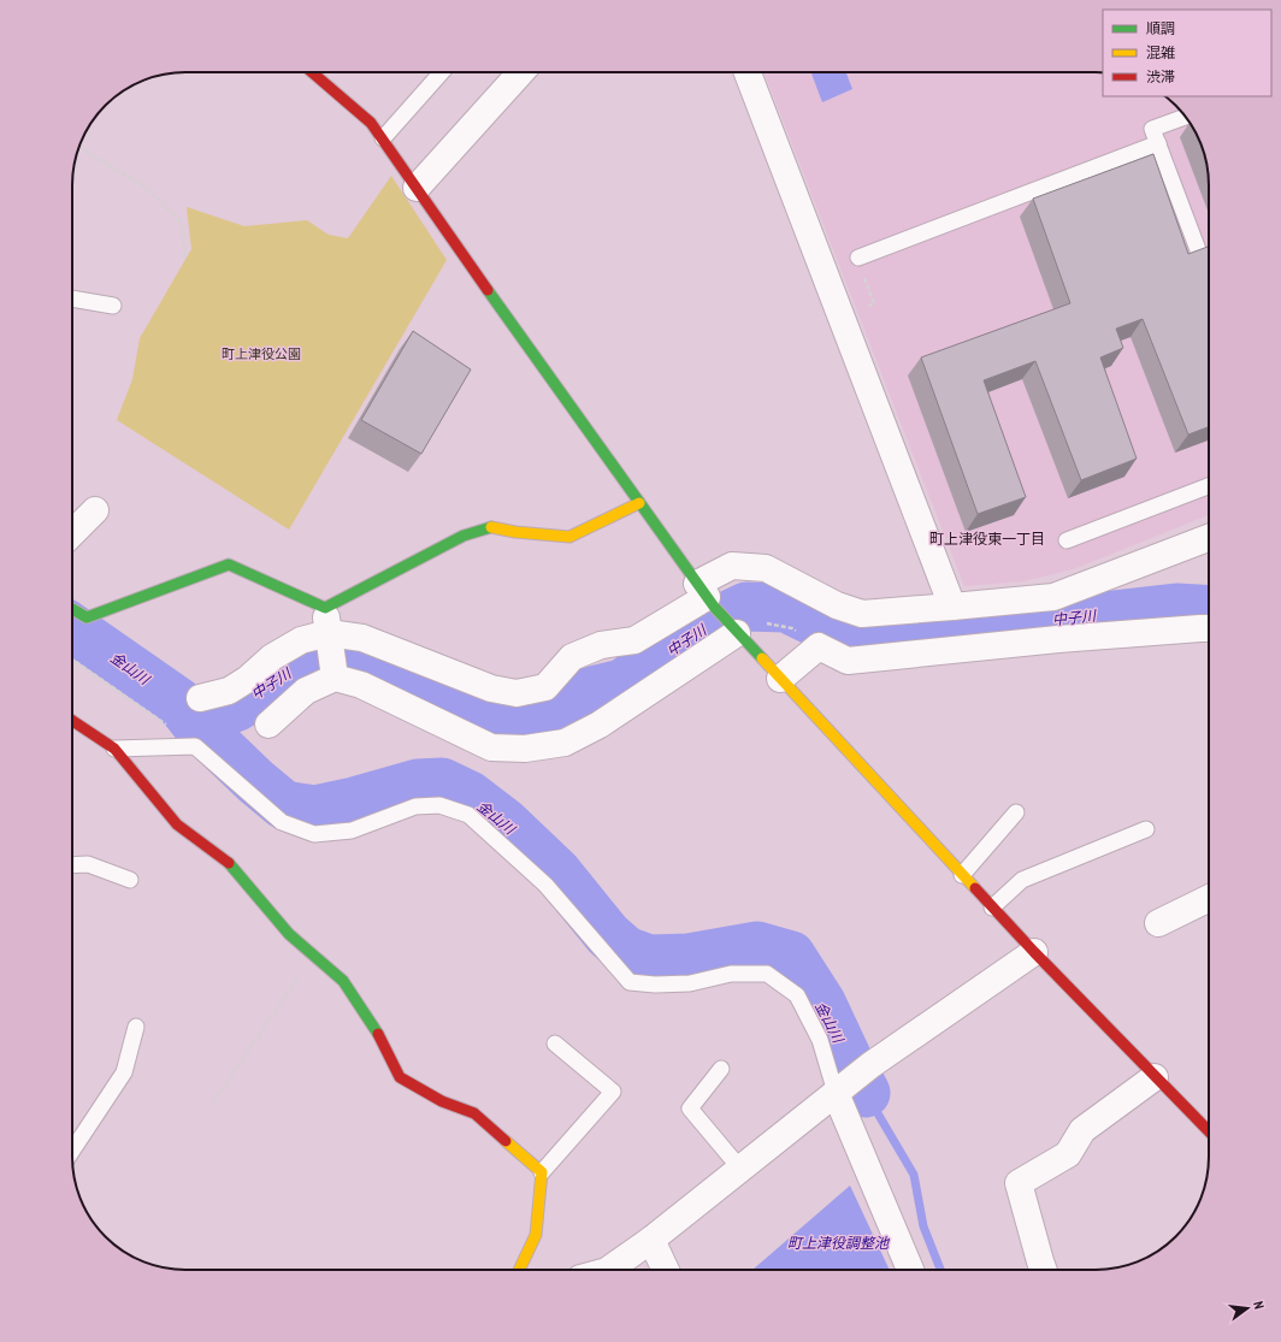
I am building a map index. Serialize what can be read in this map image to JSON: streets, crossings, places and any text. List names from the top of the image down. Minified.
{"districts":["町上津役東一丁目"],"water":["中子川","金山川","町上津役調整池"],"parks":["町上津役公園"],"legend":["順調","混雑","渋滞"],"north":"right"}
